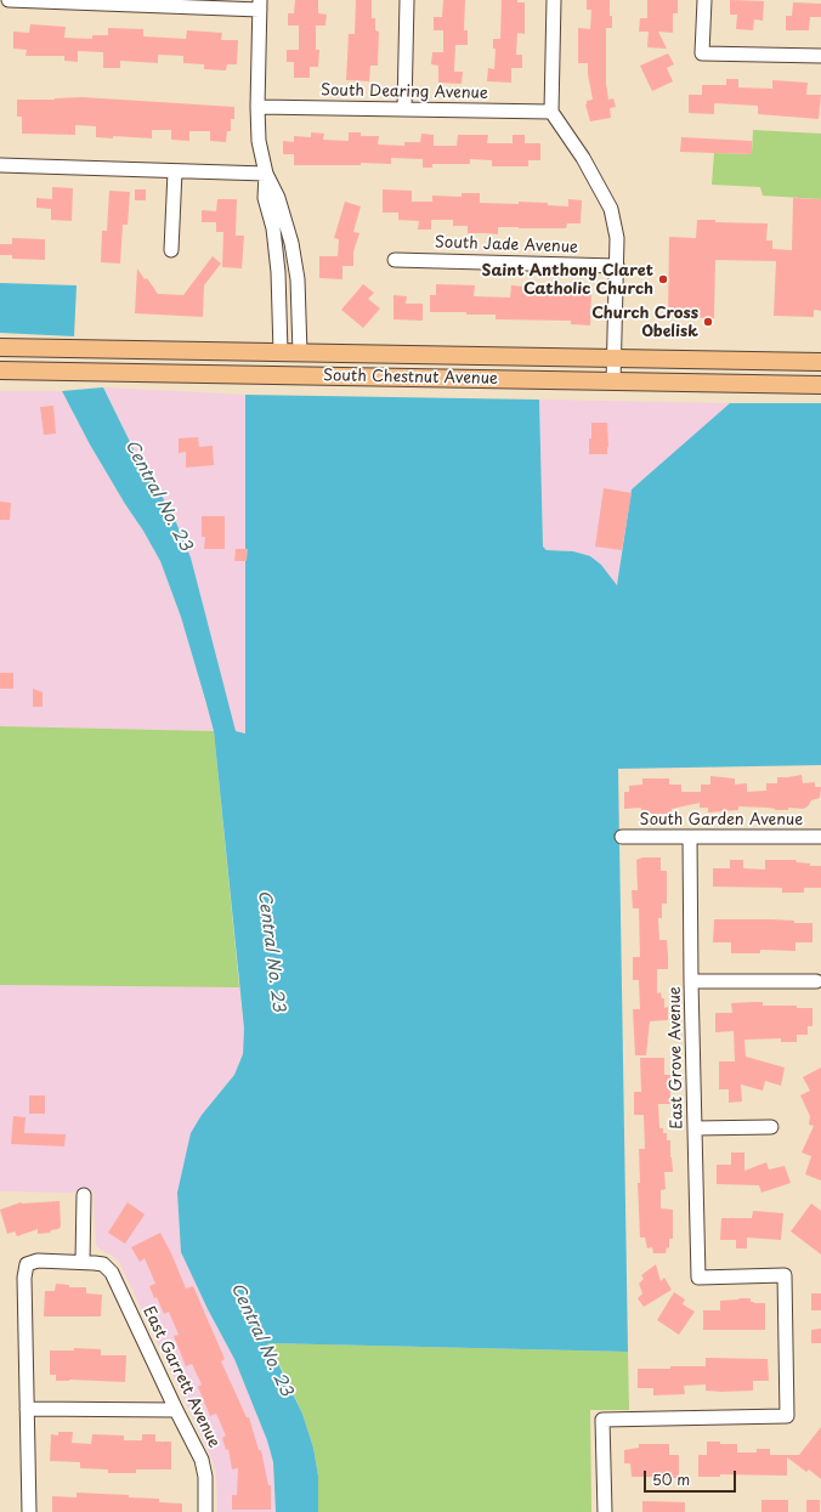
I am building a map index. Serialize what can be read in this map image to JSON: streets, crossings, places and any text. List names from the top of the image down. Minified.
{"streets":{"main road":["South Chestnut Avenue"],"street":["South Dearing Avenue","South Jade Avenue","South Garden Avenue","East Grove Avenue","East Garrett Avenue"]},"crossings":[["South Garden Avenue","East Grove Avenue"]],"water":["Central No. 23"],"places":["Saint Anthony Claret Catholic Church","Church Cross Obelisk"],"scale_bar":"50 m"}
